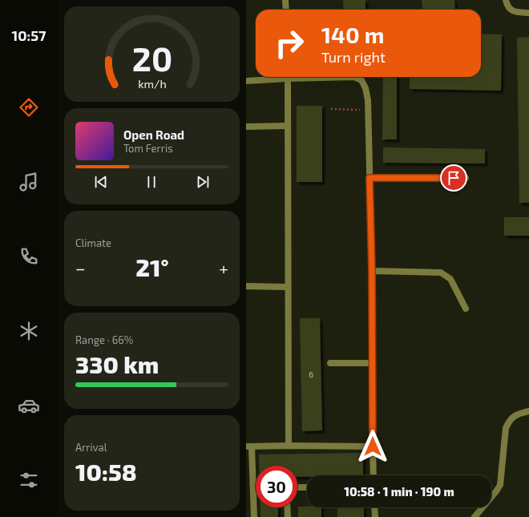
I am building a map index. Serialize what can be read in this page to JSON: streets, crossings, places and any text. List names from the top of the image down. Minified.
{"house_numbers":["6"],"page":{"tabs":"10:57","turn":["140 m","Turn right"],"song":["Open Road","Tom Ferris"],"tile":["Climate",["Range · 66%","330 km"],["Arrival","10:58"]],"heat":["−","21°","+"],"limit":"30","trip":"10:58 · 1 min · 190 m","gauge":["20","km/h"]}}
